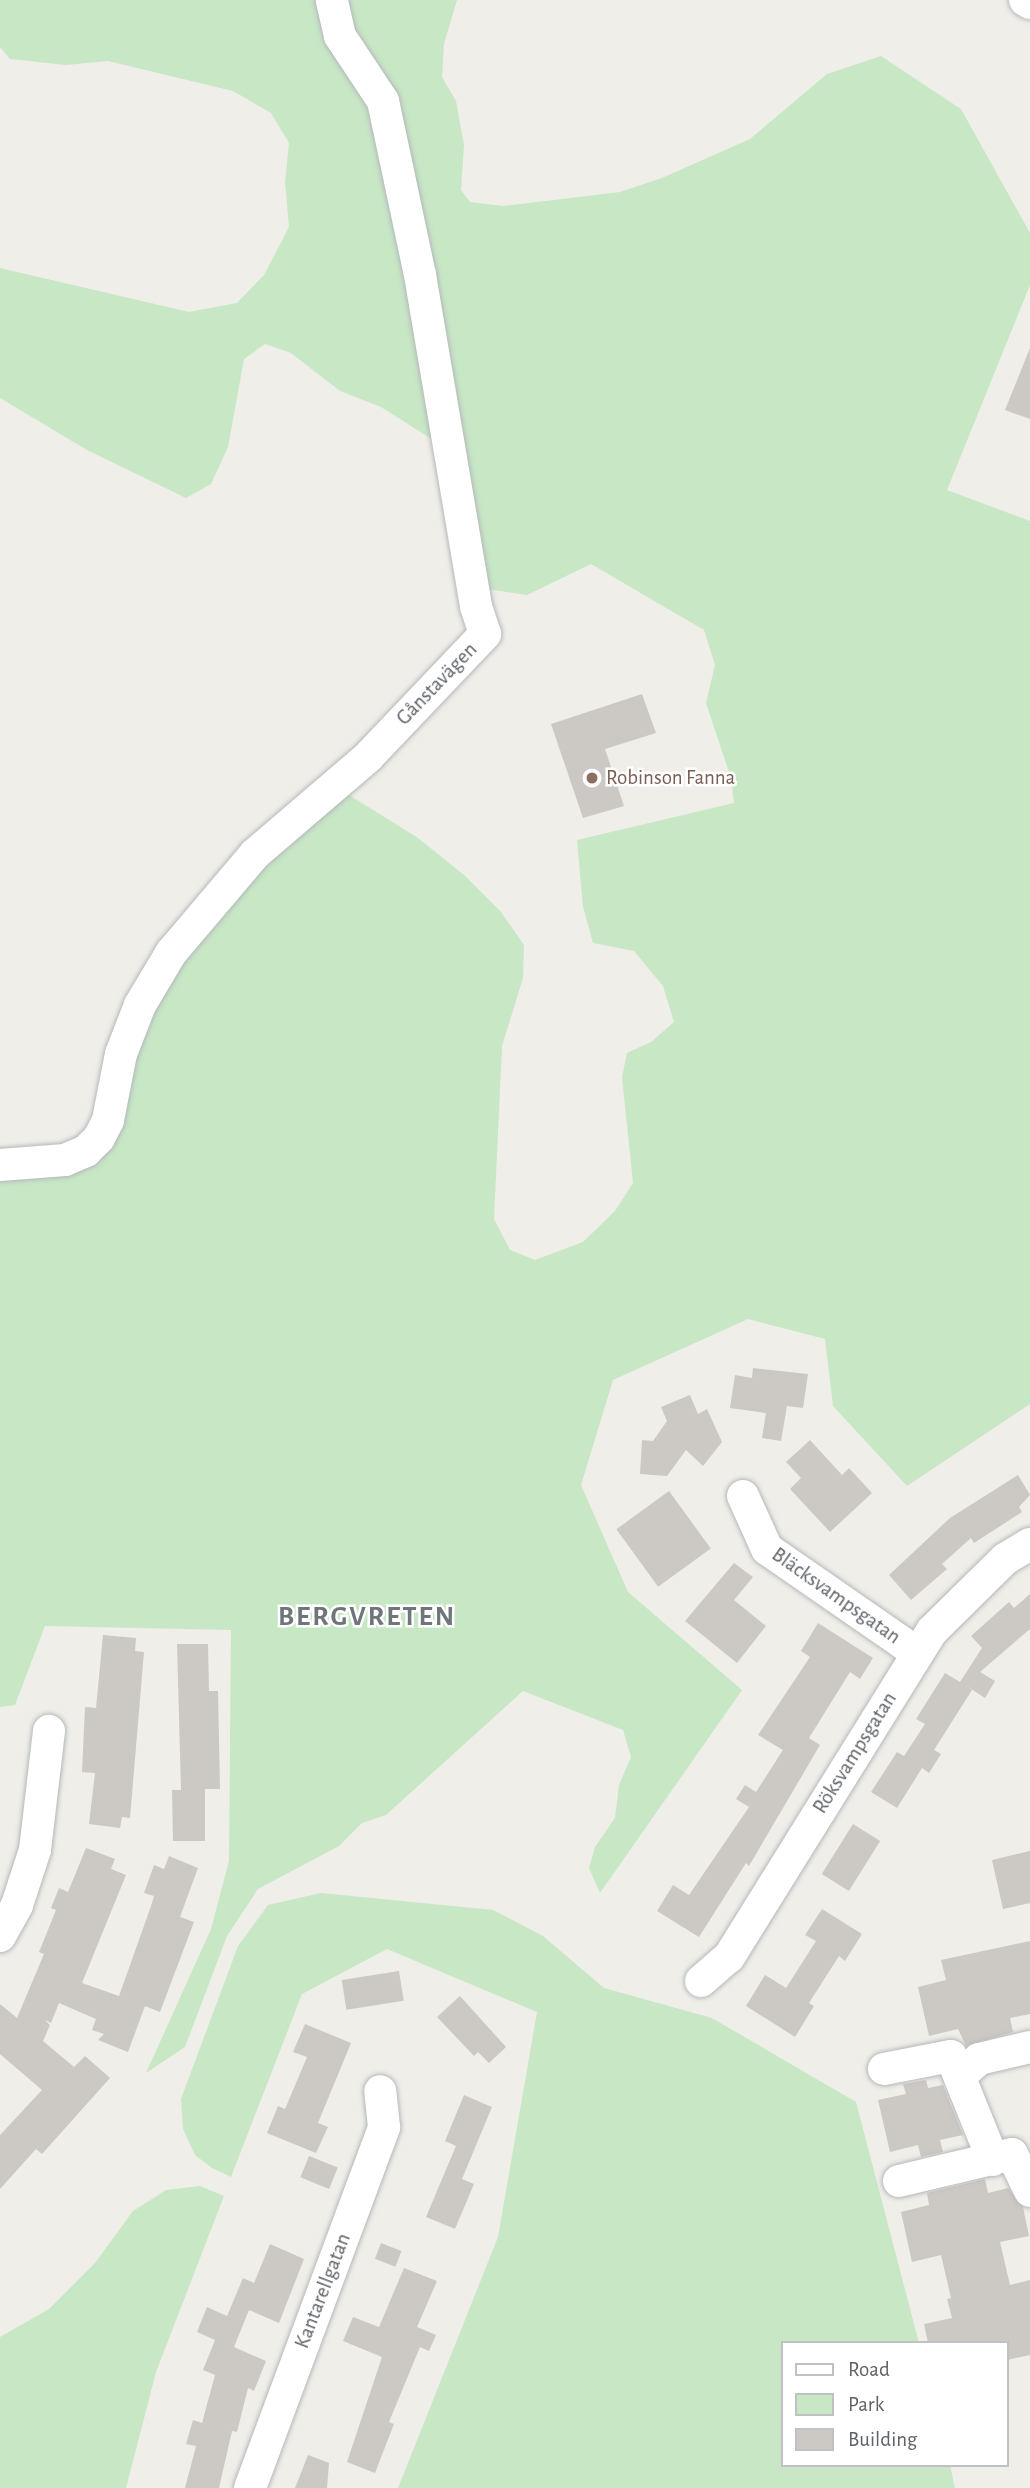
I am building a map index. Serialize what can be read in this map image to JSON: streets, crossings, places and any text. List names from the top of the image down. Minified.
{"streets":{"street":["Gånstavägen","Bläcksvampsgatan","Röksvampsgatan","Kantarellgatan"]},"crossings":[["Bläcksvampsgatan","Röksvampsgatan"]],"districts":["BERGVRETEN"],"places":["Robinson Fanna"],"legend":["Road","Park","Building"]}
